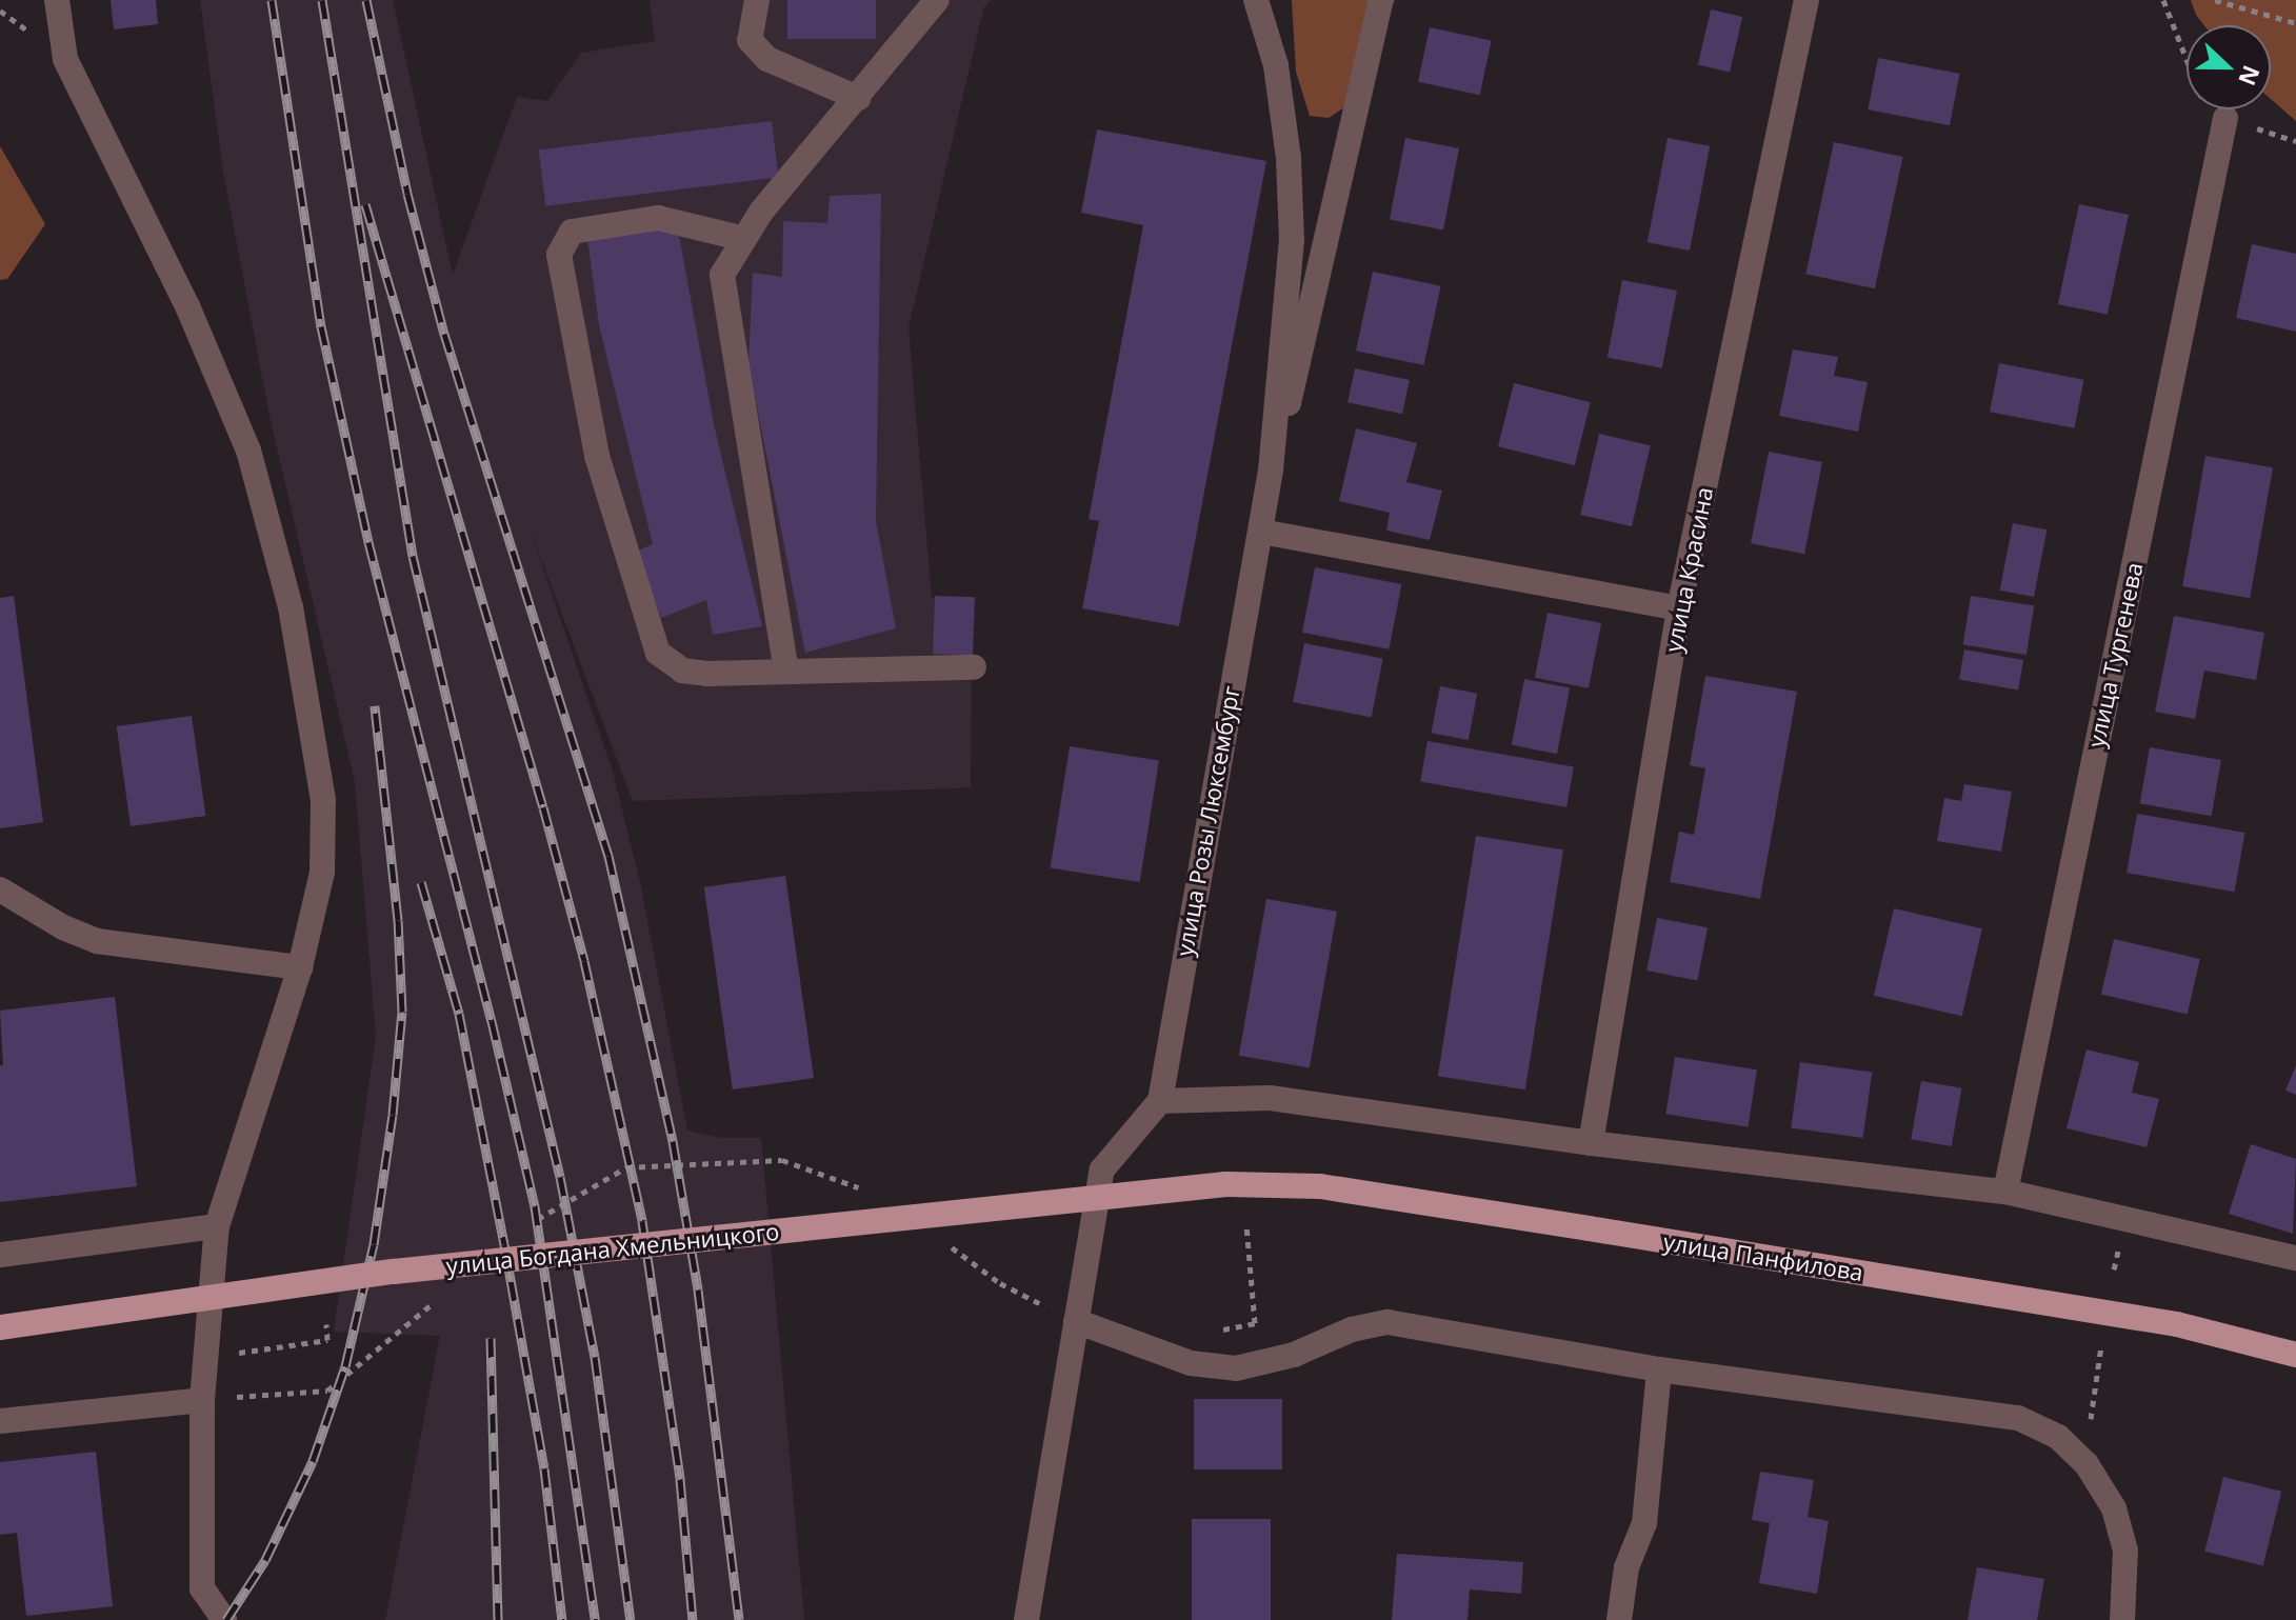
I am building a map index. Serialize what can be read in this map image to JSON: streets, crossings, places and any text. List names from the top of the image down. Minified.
{"streets":{"main road":["улица Богдана Хмельницкого","улица Панфилова"],"street":["улица Красина","улица Тургенева","улица Розы Люксембург"]},"crossings":[["улица Богдана Хмельницкого","улица Панфилова"]],"north":"right"}
